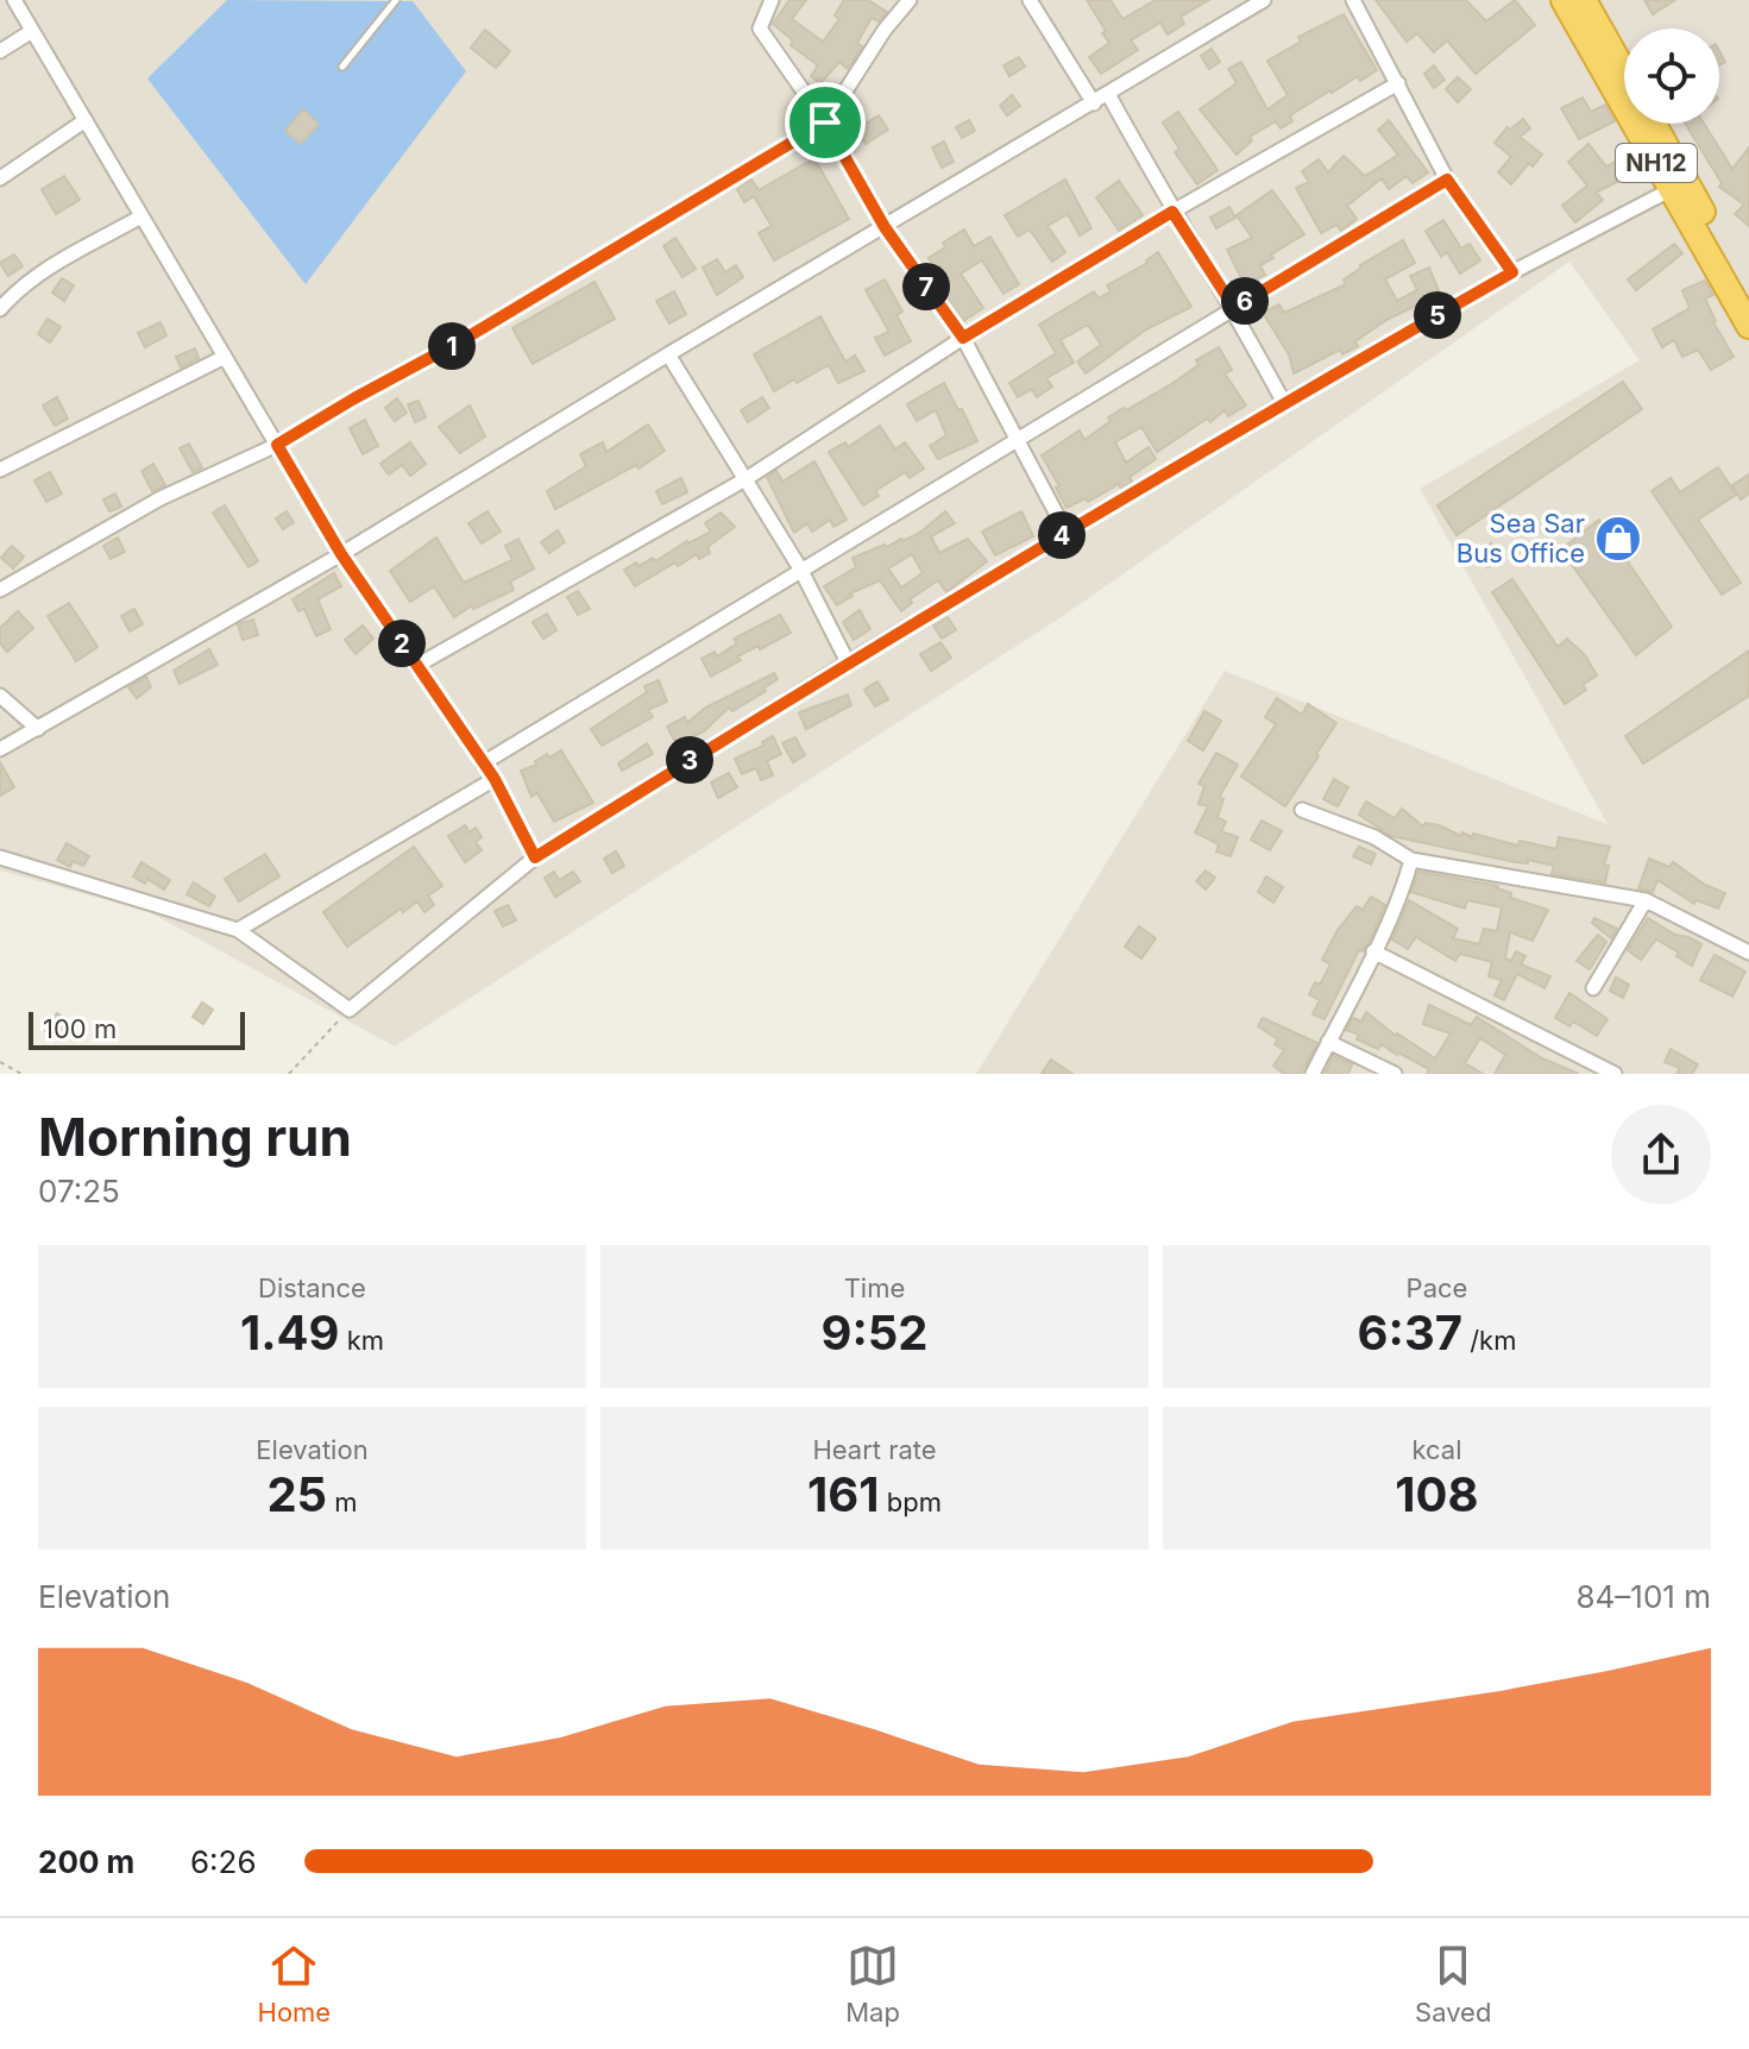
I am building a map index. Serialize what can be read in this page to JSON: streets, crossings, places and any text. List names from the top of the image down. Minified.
{"streets":{"highway":["NH12"]},"places":{"shop":["Sea Sar Bus Office"]},"scale_bar":"100 m","page":{"pins":["7","6","5","1","4","2","3"],"scale":"100 m","heading":["Morning run","07:25"],"stats":[["Distance","1.49 km"],["Time","9:52"],["Pace","6:37 /km"],["Elevation","25 m"],["Heart rate","161 bpm"],["kcal","108"]],"chart":["Elevation","84–101 m"],"list":[{"name":"200 m","note":"6:26"}],"tabs":["Home","Map","Saved"]}}
